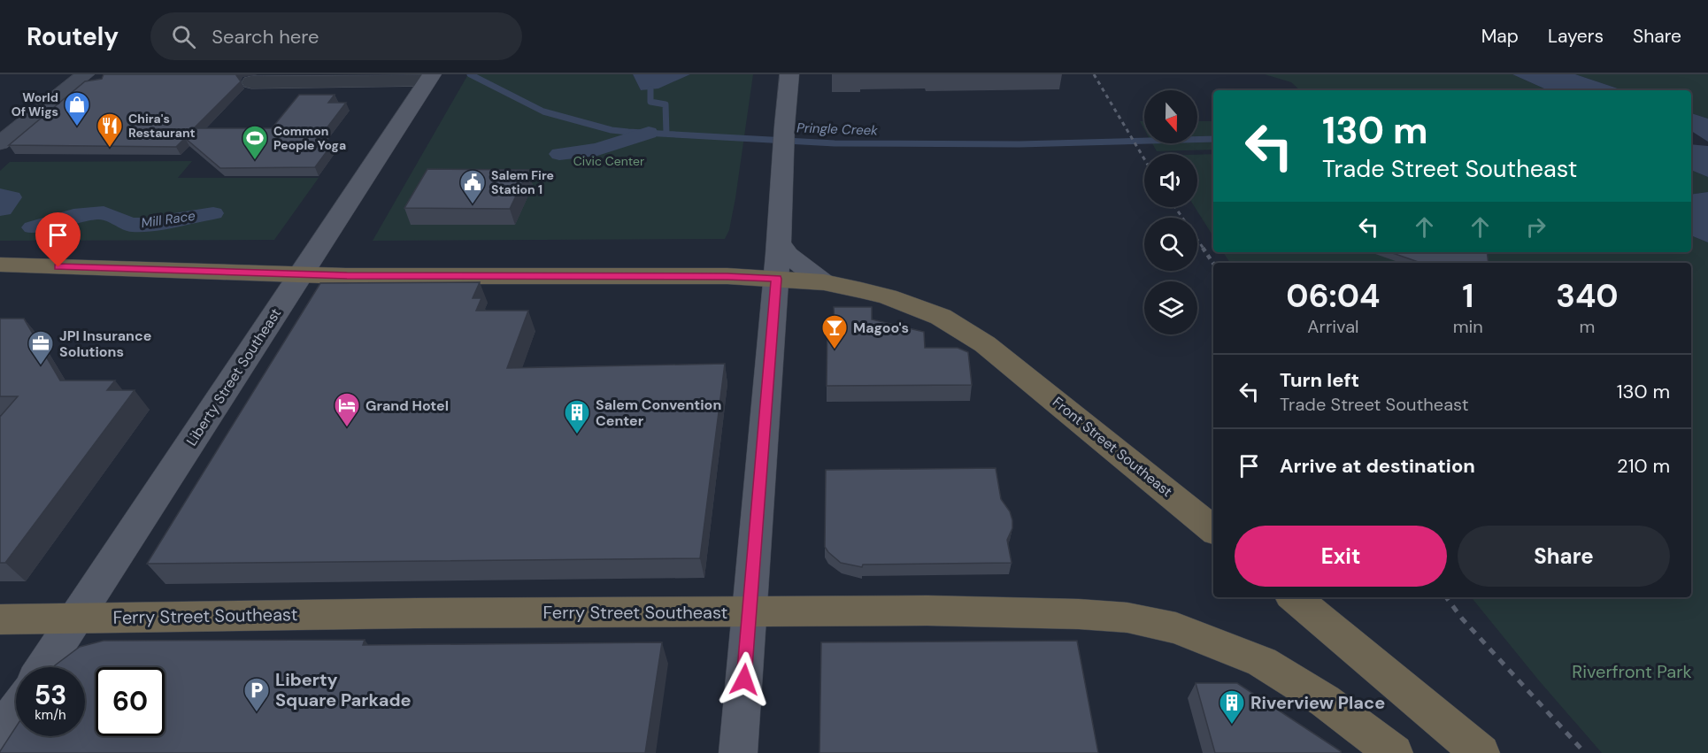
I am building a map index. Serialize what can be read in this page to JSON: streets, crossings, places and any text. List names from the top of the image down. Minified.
{"streets":{"highway":["Front Street Southeast","Ferry Street Southeast"],"main road":["Liberty Street Southeast"]},"crossings":[["Liberty Street Southeast","Front Street Southeast"],["Liberty Street Southeast","Ferry Street Southeast"]],"water":["Pringle Creek","Mill Race"],"parks":["Civic Center","Riverfront Park"],"places":{"shop":["World Of Wigs"],"restaurant":["Chira's Restaurant"],"sports":["Common People Yoga"],"public building":["Salem Fire Station 1"],"bar":["Magoo's"],"office":["JPI Insurance Solutions"],"hotel":["Grand Hotel"],"building":["Salem Convention Center","Riverview Place"],"parking":["Liberty Square Parkade"]},"north":"bottom","page":{"header":"Routely","search":"Search here","nav":["Map","Layers","Share"],"turn":["130 m","Trade Street Southeast"],"eta":["06:04","Arrival","1","min","340","m"],"list":[{"name":"Turn left","note":"Trade Street Southeast","value":"130 m"},{"name":"Arrive at destination","value":"210 m"}],"buttons":["Exit","Share"],"speed":"53 km/h","limit":"60"}}
